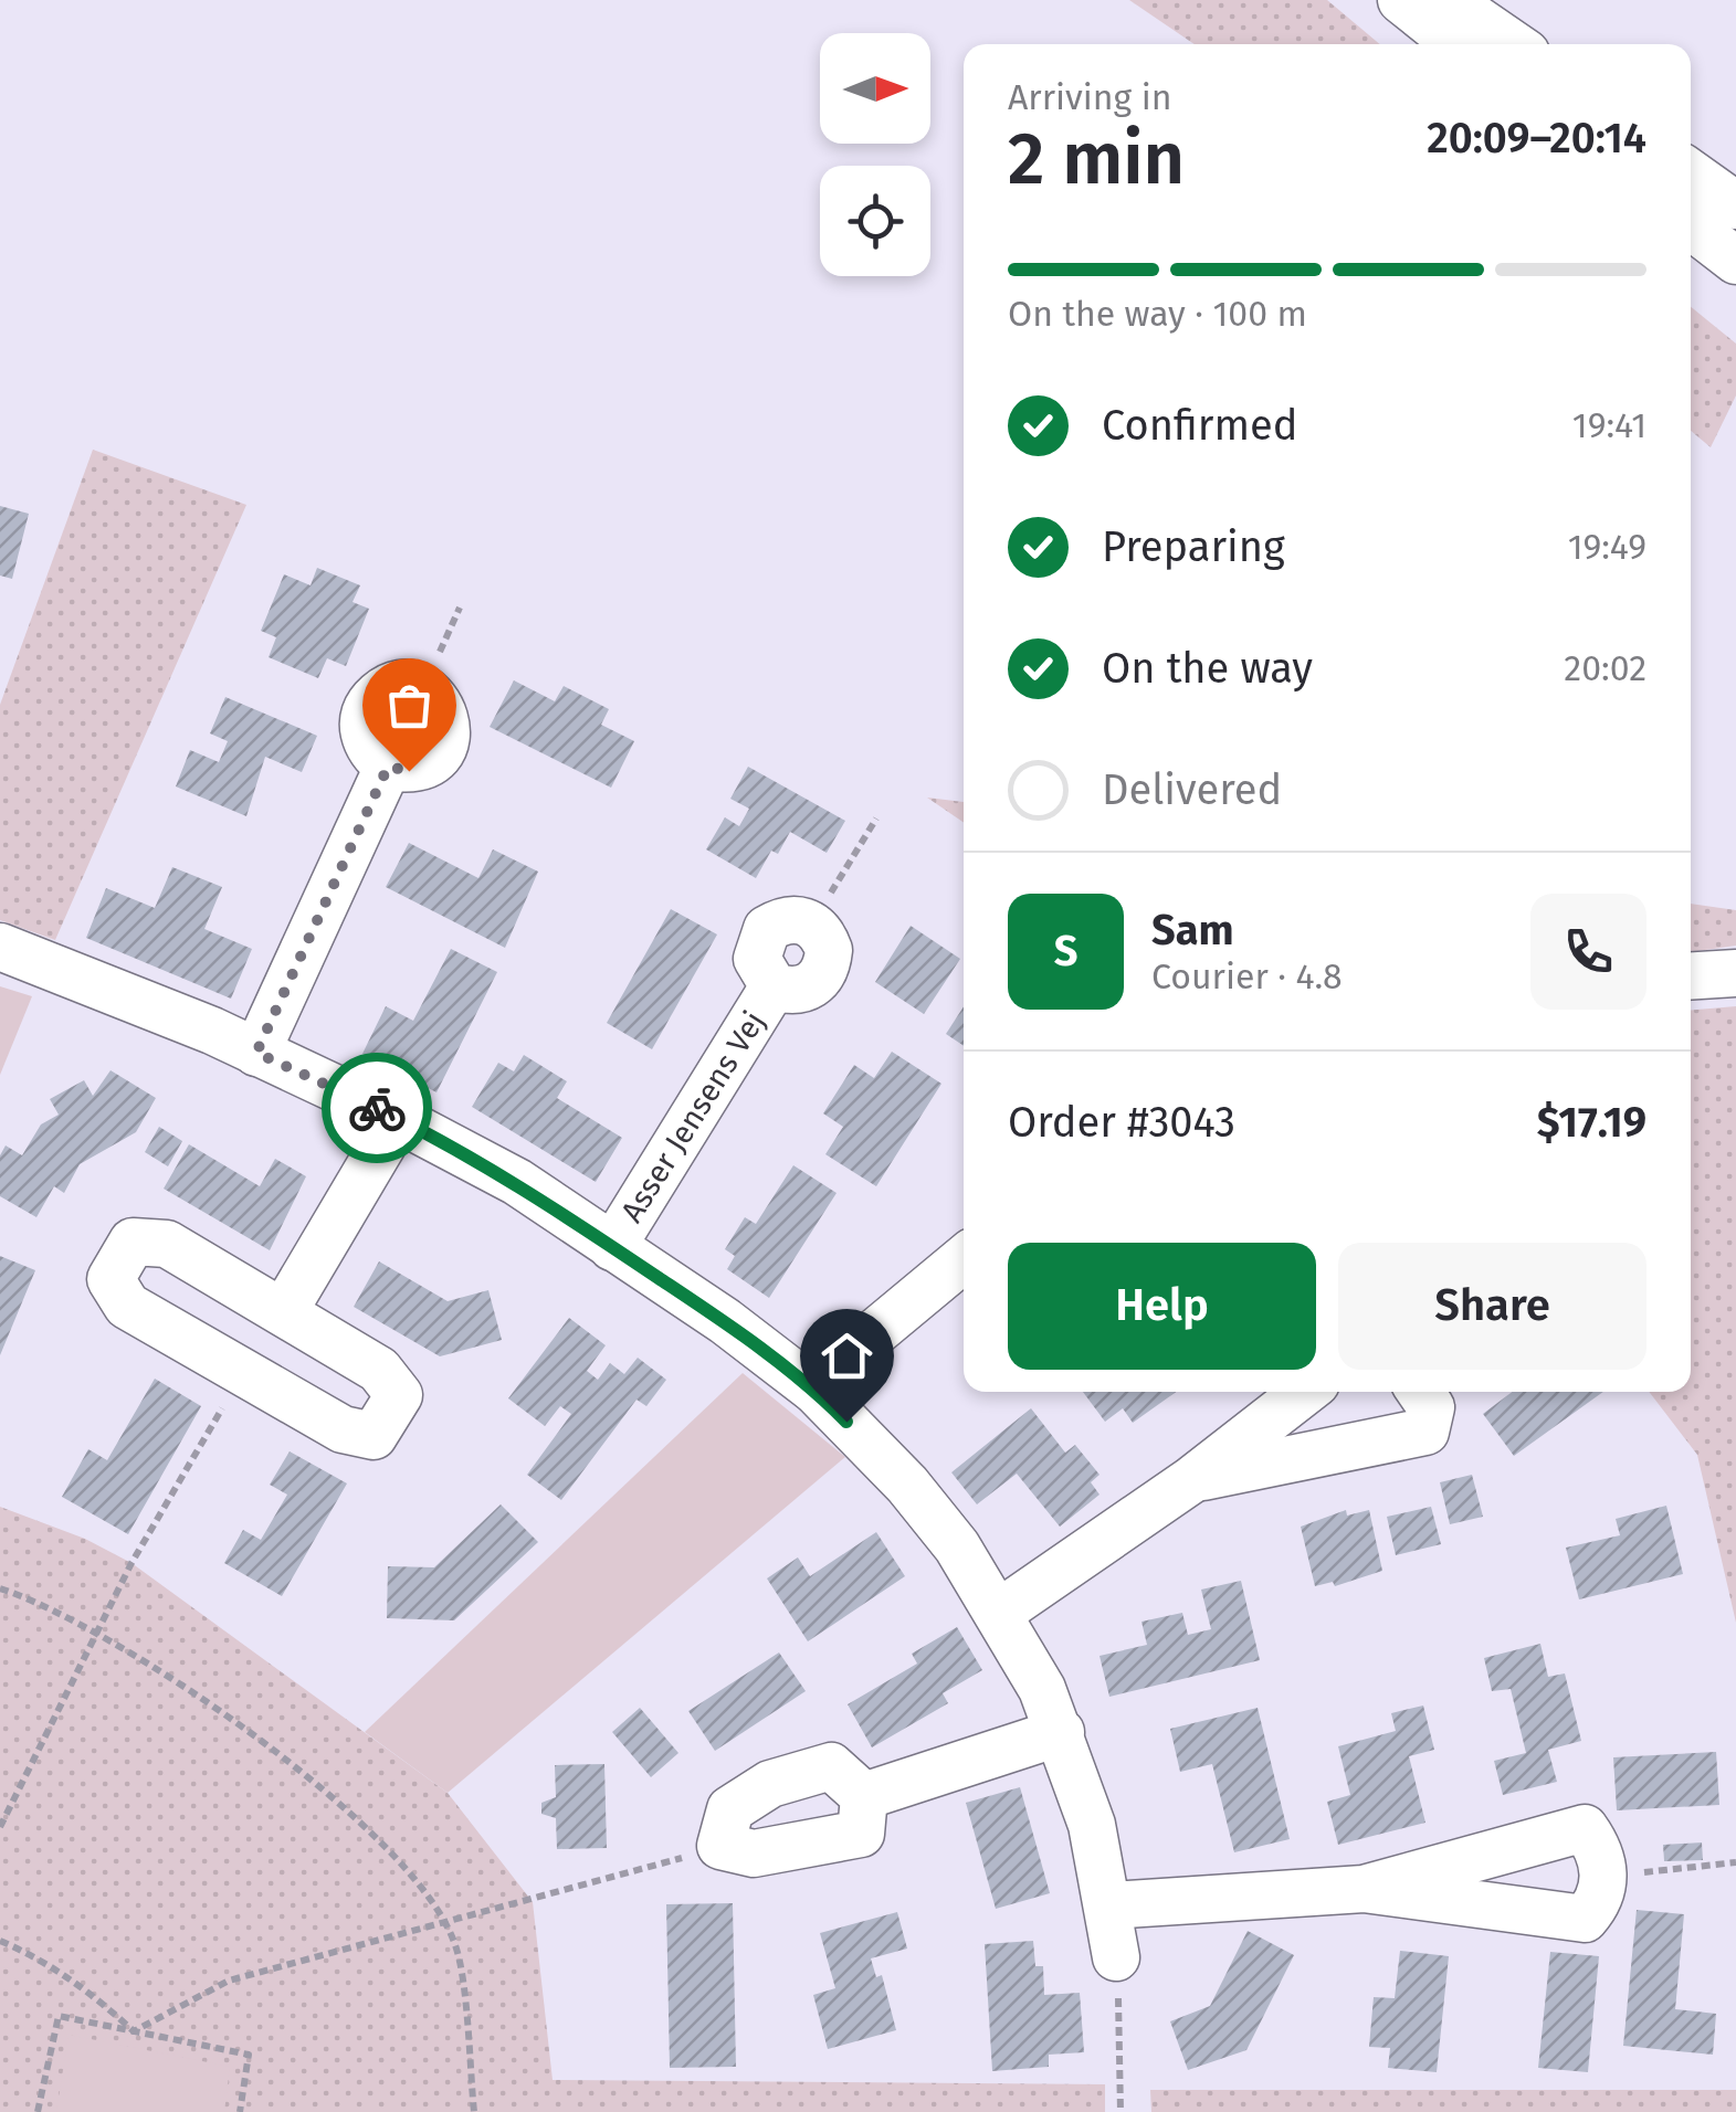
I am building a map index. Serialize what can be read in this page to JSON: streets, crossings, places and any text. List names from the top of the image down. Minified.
{"streets":{"street":["Asser Jensens Vej"]},"north":"right","page":{"heading":["2 min","Arriving in","20:09–20:14"],"panel":["Sam","Courier · 4.8","Order #3043","$17.19"],"bar":"On the way · 100 m","list":[["Confirmed","19:41"],["Preparing","19:49"],["On the way","20:02"],"Delivered"],"round":"S","buttons":["Help","Share"]}}
